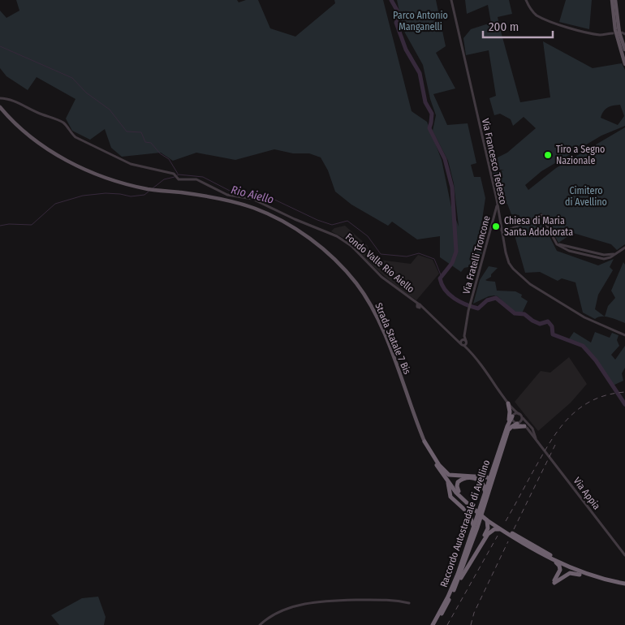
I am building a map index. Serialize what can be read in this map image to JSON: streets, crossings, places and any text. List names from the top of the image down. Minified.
{"streets":{"highway":["Raccordo Autostradale di Avellino"],"main road":["Strada Statale 7 Bis"],"street":["Via Francesco Tedesco","Via Fratelli Troncone","Fondo Valle Rio Aiello","Via Appia"]},"crossings":[["Via Francesco Tedesco","Via Fratelli Troncone"],["Via Fratelli Troncone","Via Appia"],["Fondo Valle Rio Aiello","Via Appia"]],"water":["Rio Aiello"],"parks":["Parco Antonio Manganelli","Cimitero di Avellino"],"places":["Tiro a Segno Nazionale","Chiesa di Maria Santa Addolorata"],"scale_bar":"200 m"}
